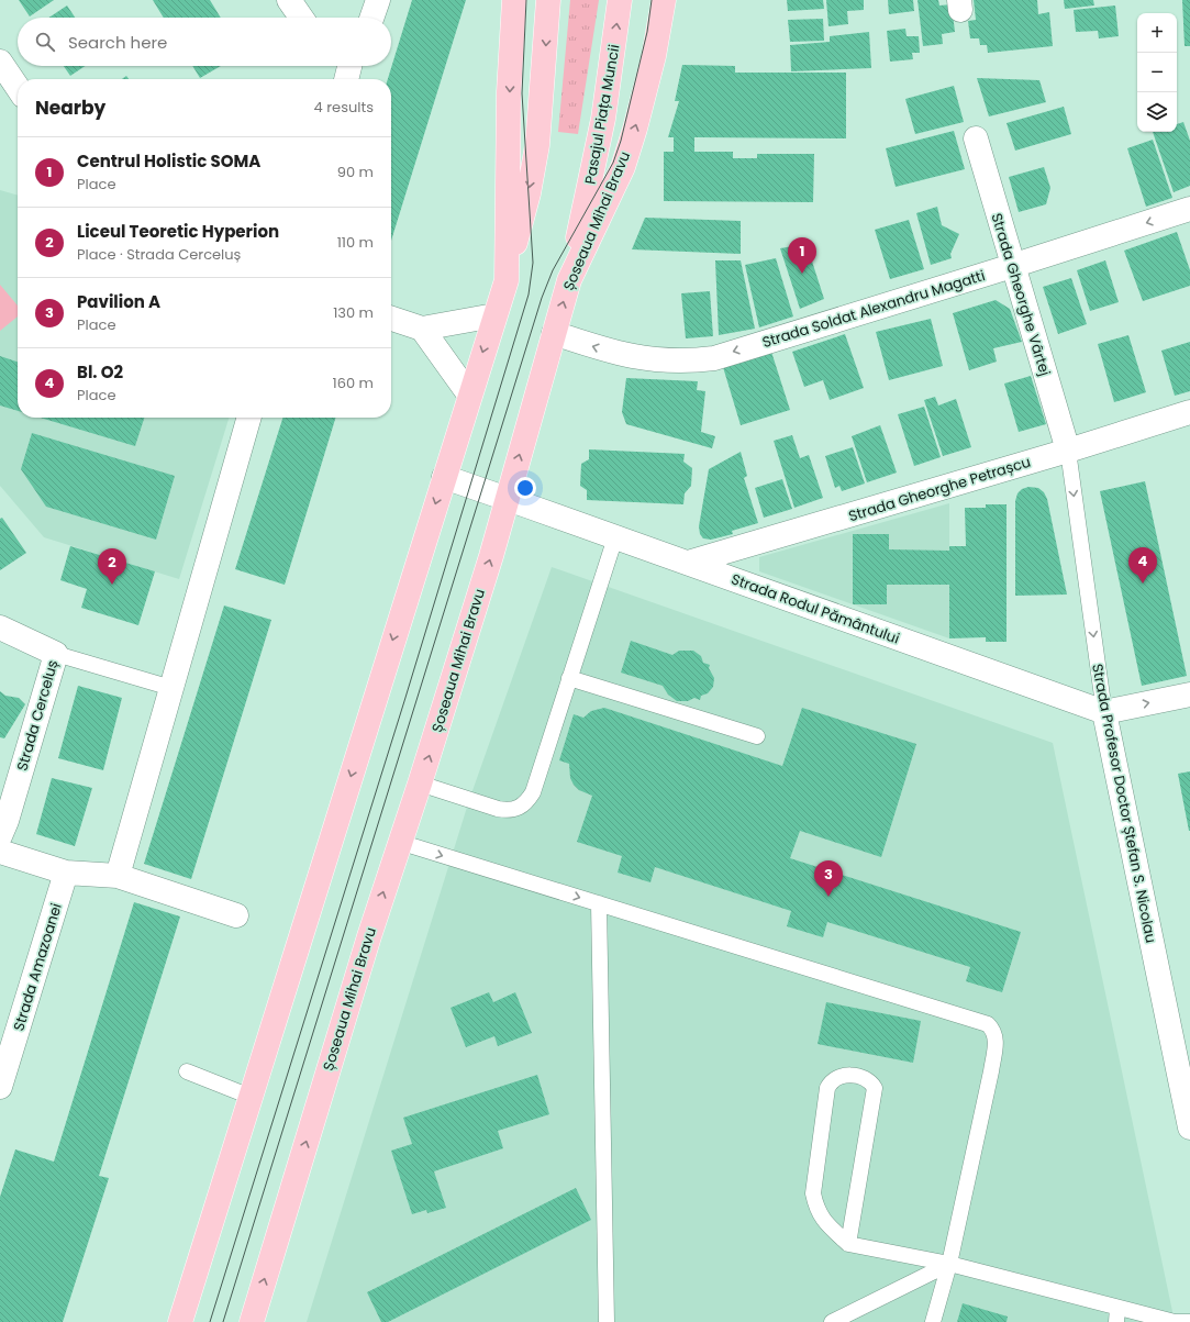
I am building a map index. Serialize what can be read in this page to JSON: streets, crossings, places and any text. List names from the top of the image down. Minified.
{"streets":{"main road":["Pasajul Piața Muncii","Șoseaua Mihai Bravu"],"street":["Strada Gheorghe Vârtej","Strada Soldat Alexandru Magatti","Strada Gheorghe Petrașcu","Strada Rodul Pământului","Strada Cerceluș","Strada Profesor Doctor Ștefan S. Nicolau","Strada Amazoanei"]},"crossings":[["Pasajul Piața Muncii","Șoseaua Mihai Bravu"],["Șoseaua Mihai Bravu","Strada Soldat Alexandru Magatti"],["Șoseaua Mihai Bravu","Strada Rodul Pământului"],["Strada Gheorghe Vârtej","Strada Soldat Alexandru Magatti"],["Strada Gheorghe Vârtej","Strada Gheorghe Petrașcu"],["Strada Gheorghe Vârtej","Strada Profesor Doctor Ștefan S. Nicolau"],["Strada Gheorghe Petrașcu","Strada Rodul Pământului"],["Strada Gheorghe Petrașcu","Strada Profesor Doctor Ștefan S. Nicolau"],["Strada Rodul Pământului","Strada Profesor Doctor Ștefan S. Nicolau"]],"one_way":["Strada Soldat Alexandru Magatti","Strada Profesor Doctor Ștefan S. Nicolau"],"page":{"map_buttons":["+","−"],"search":"Search here","heading":["Nearby","4 results"],"list":[{"mark":"1","name":"Centrul Holistic SOMA","note":"Place","value":"90 m"},{"mark":"2","name":"Liceul Teoretic Hyperion","note":"Place · Strada Cerceluș","value":"110 m"},{"mark":"3","name":"Pavilion A","note":"Place","value":"130 m"},{"mark":"4","name":"Bl. O2","note":"Place","value":"160 m"}],"pins":["1","4","2","3"]}}
